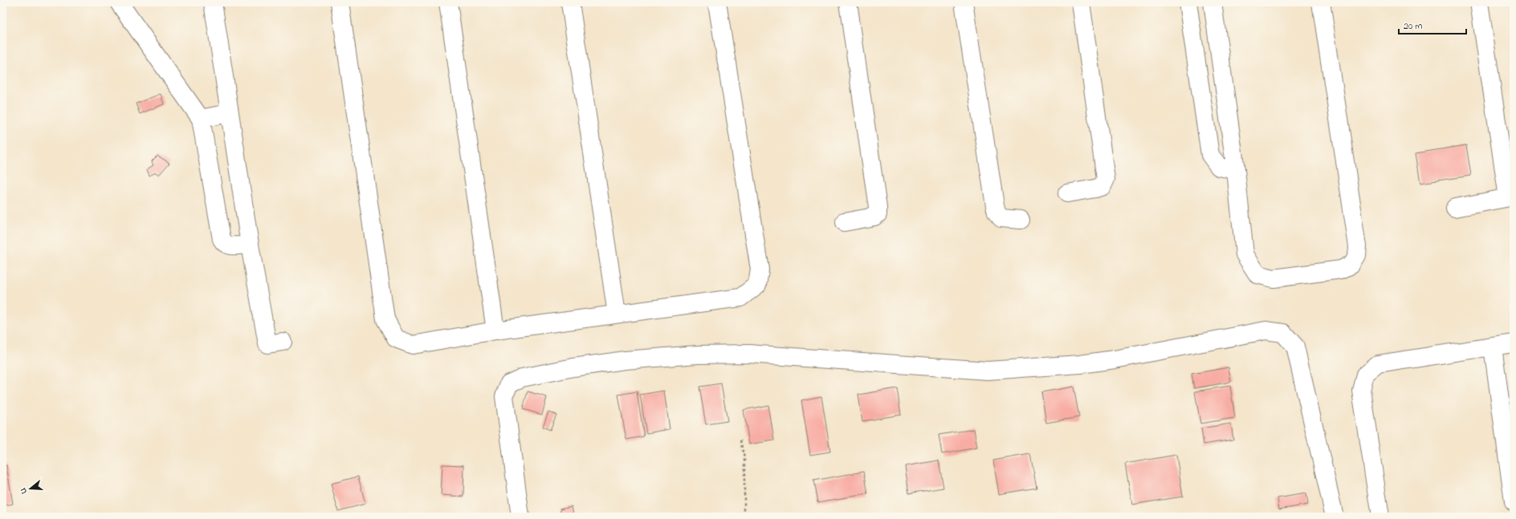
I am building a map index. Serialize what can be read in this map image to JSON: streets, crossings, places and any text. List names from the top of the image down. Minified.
{"scale_bar":"20 m","north":"left"}
